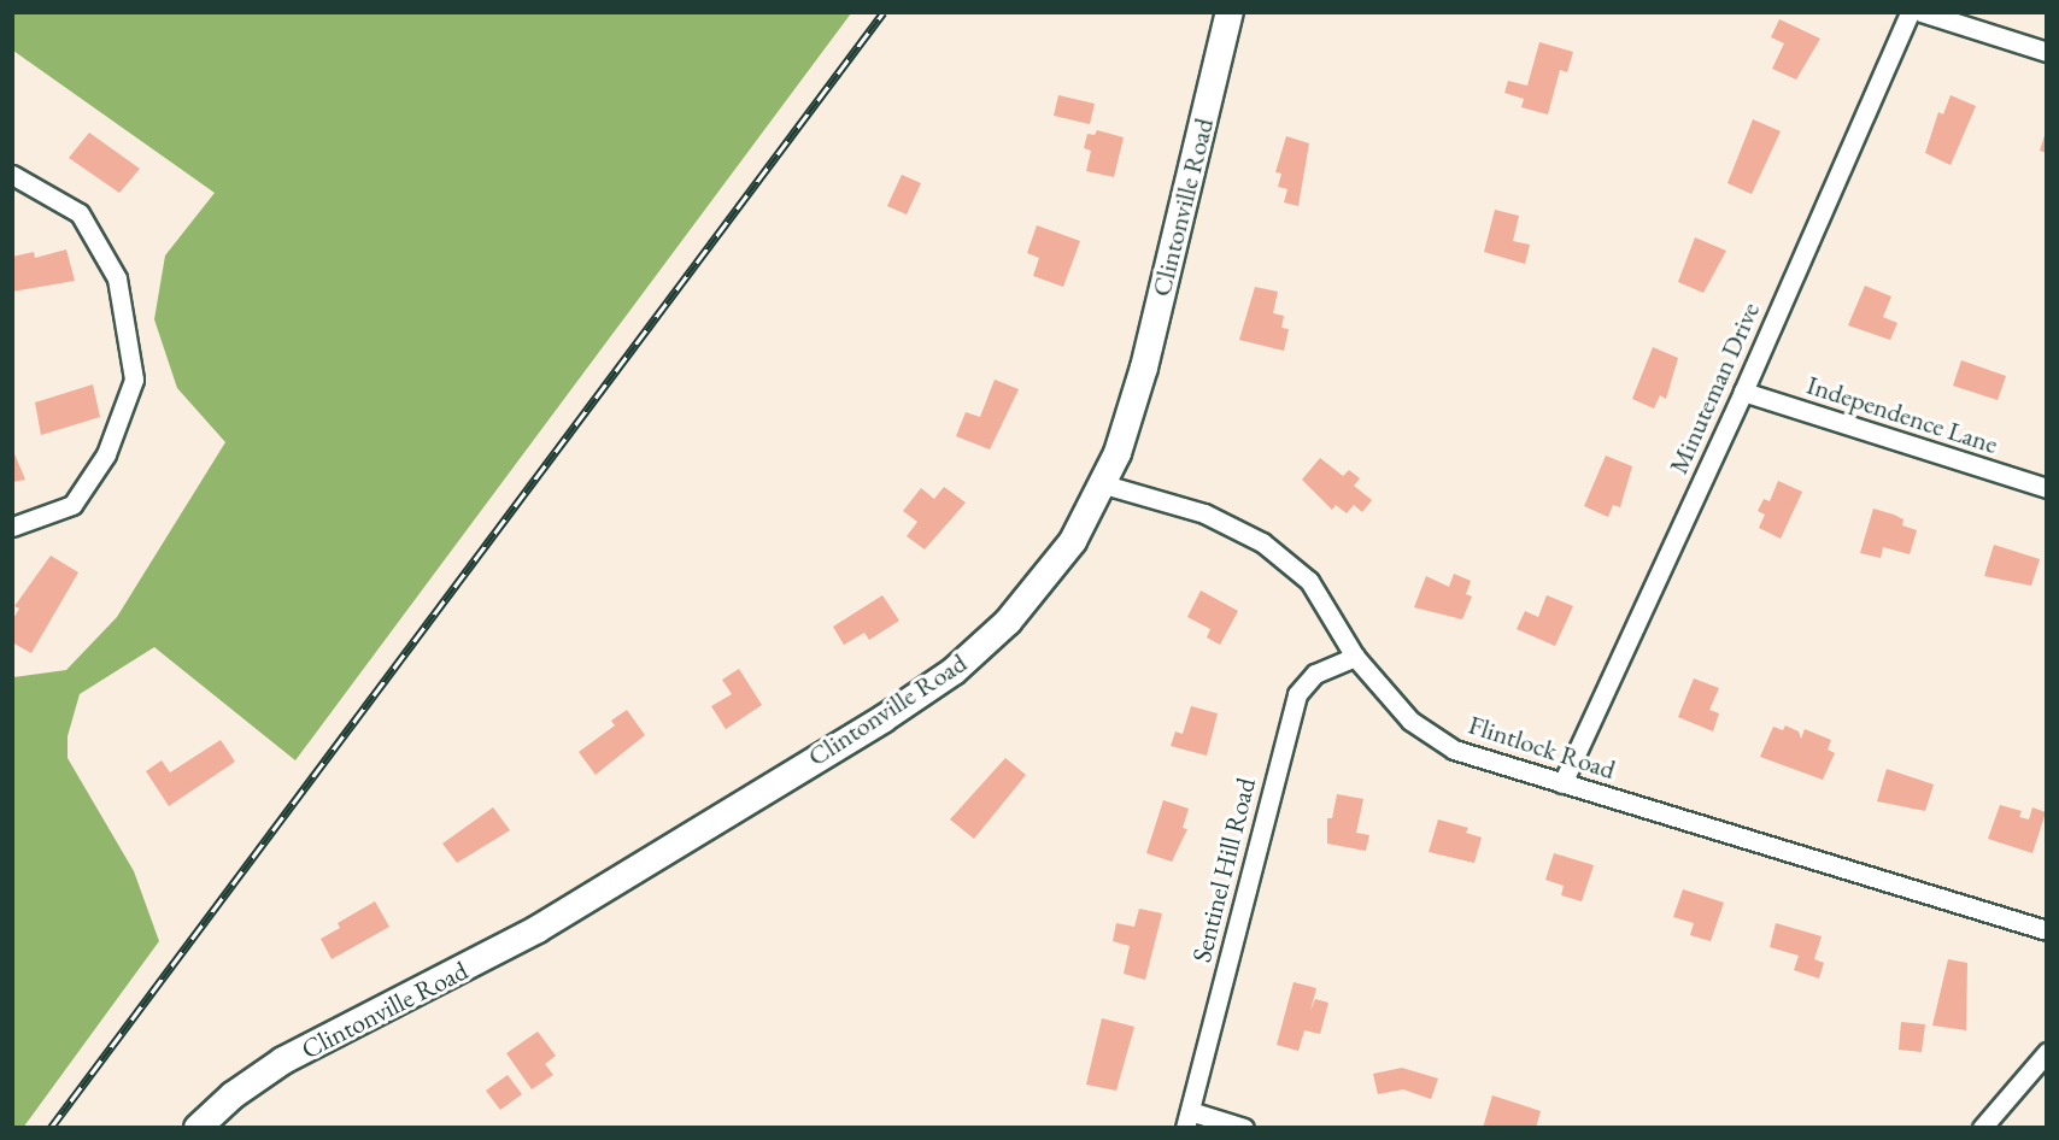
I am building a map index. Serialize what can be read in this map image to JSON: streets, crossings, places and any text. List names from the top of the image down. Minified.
{"streets":{"street":["Clintonville Road","Minuteman Drive","Independence Lane","Flintlock Road","Sentinel Hill Road"]},"crossings":[["Clintonville Road","Flintlock Road"],["Minuteman Drive","Independence Lane"],["Minuteman Drive","Flintlock Road"],["Flintlock Road","Sentinel Hill Road"]]}
